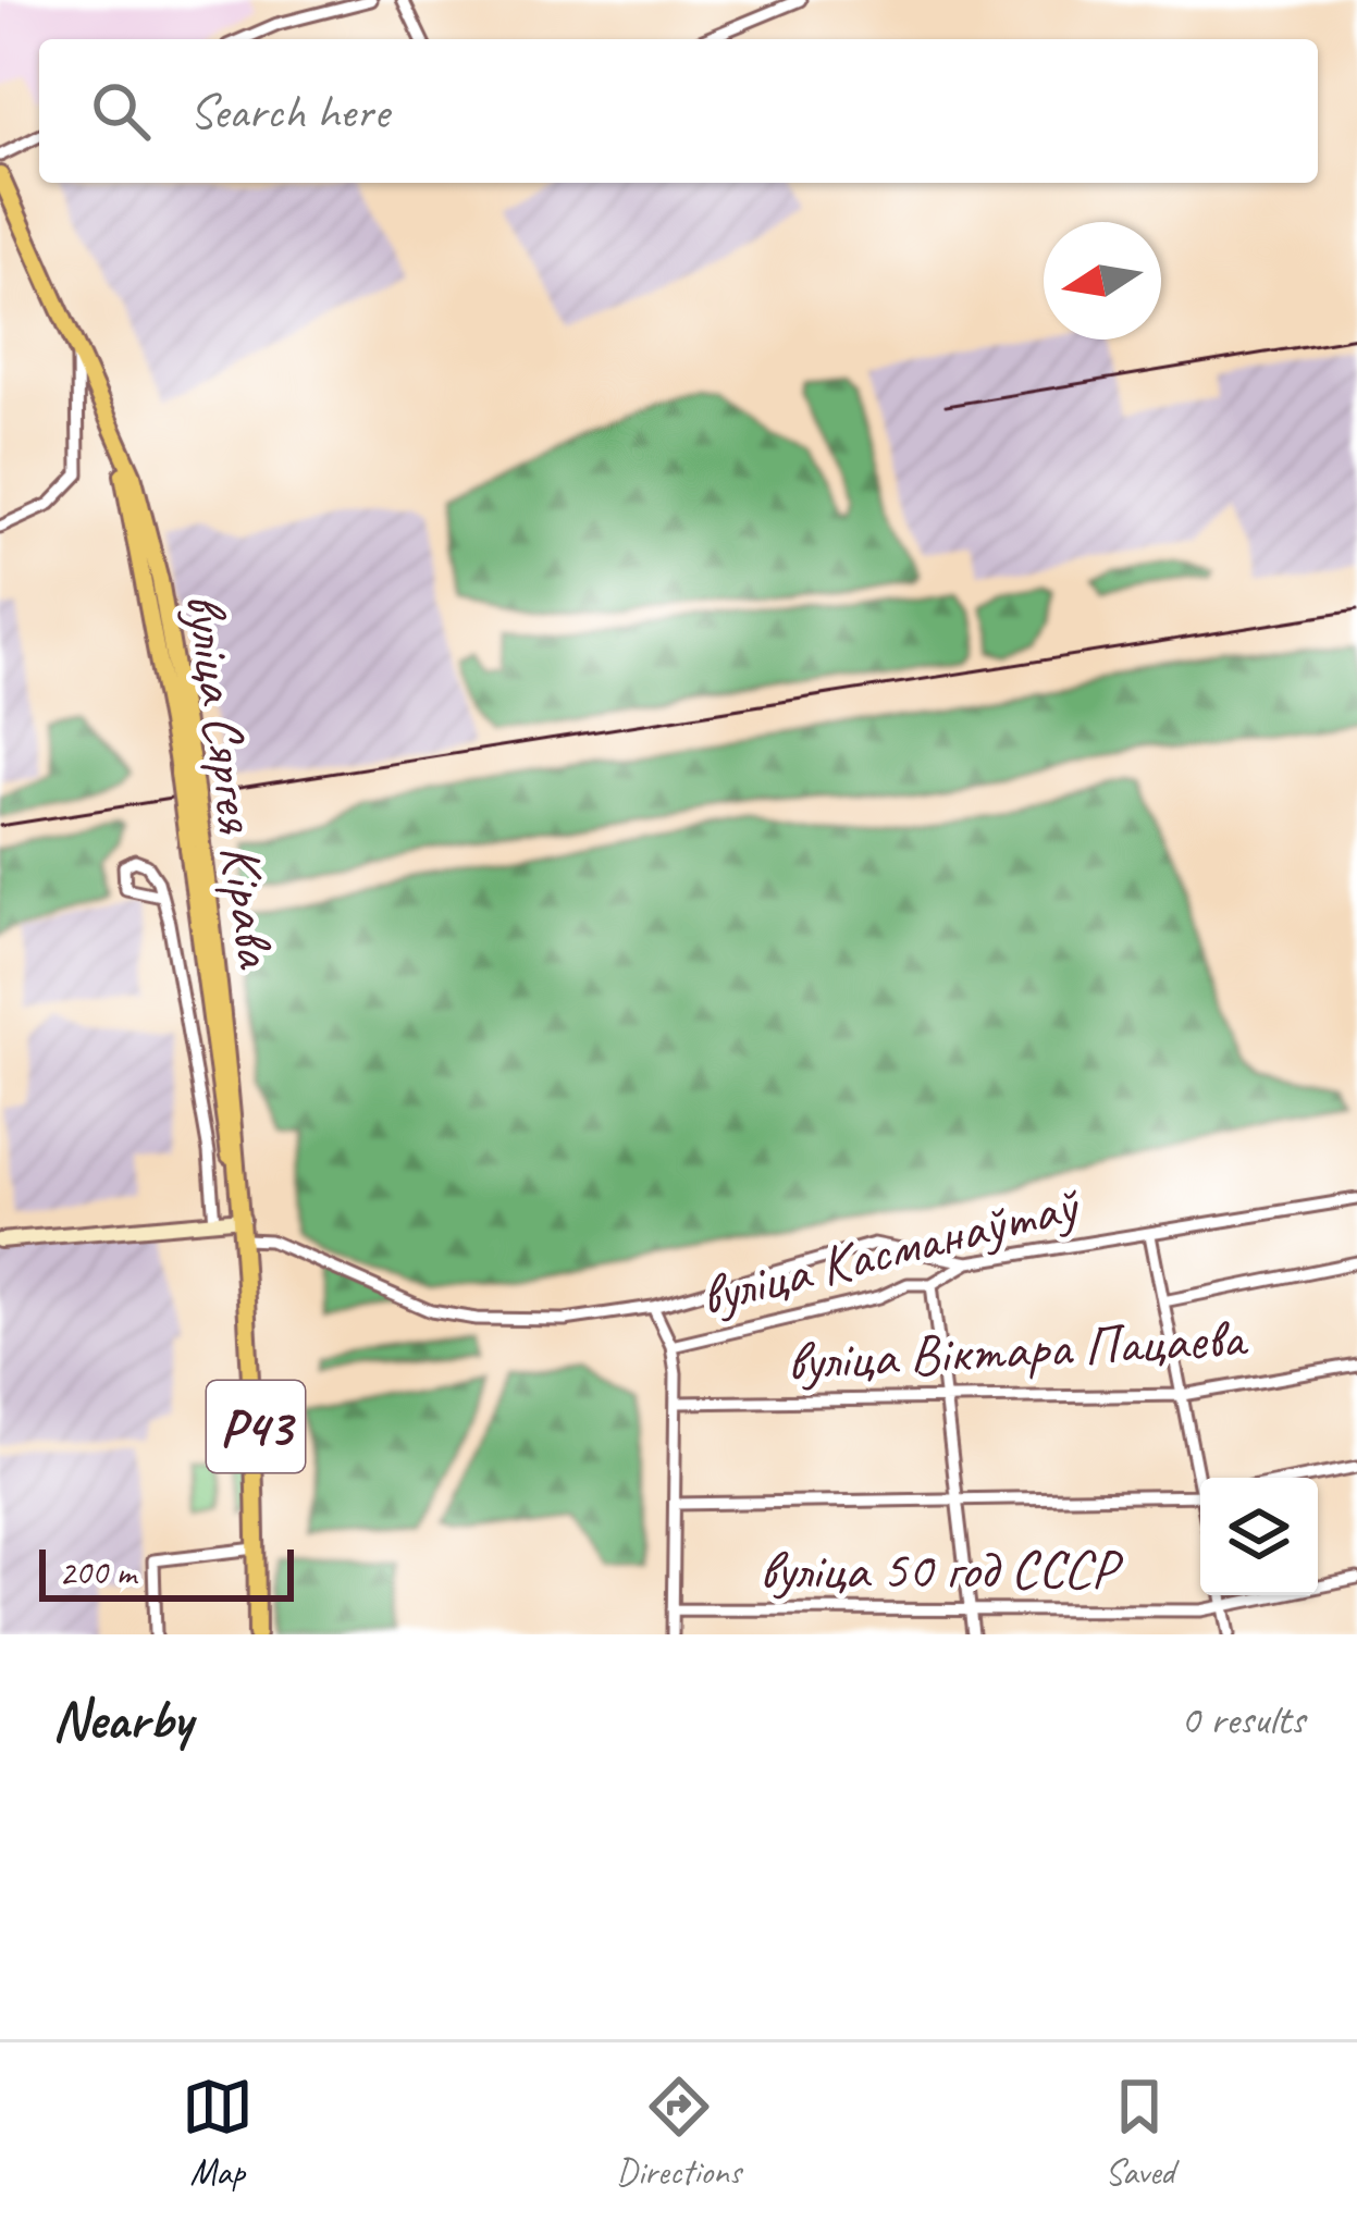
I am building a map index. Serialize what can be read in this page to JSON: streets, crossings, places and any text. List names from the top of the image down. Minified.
{"streets":{"main road":["вуліца Сяргея Кірава","Р43"],"street":["вуліца Касманаўтаў","вуліца Віктара Пацаева","вуліца 50 год СССР"]},"scale_bar":"200 m","north":"left","page":{"search":"Search here","scale":"200 m","heading":["Nearby","0 results"],"nav":["Map","Directions","Saved"]}}
